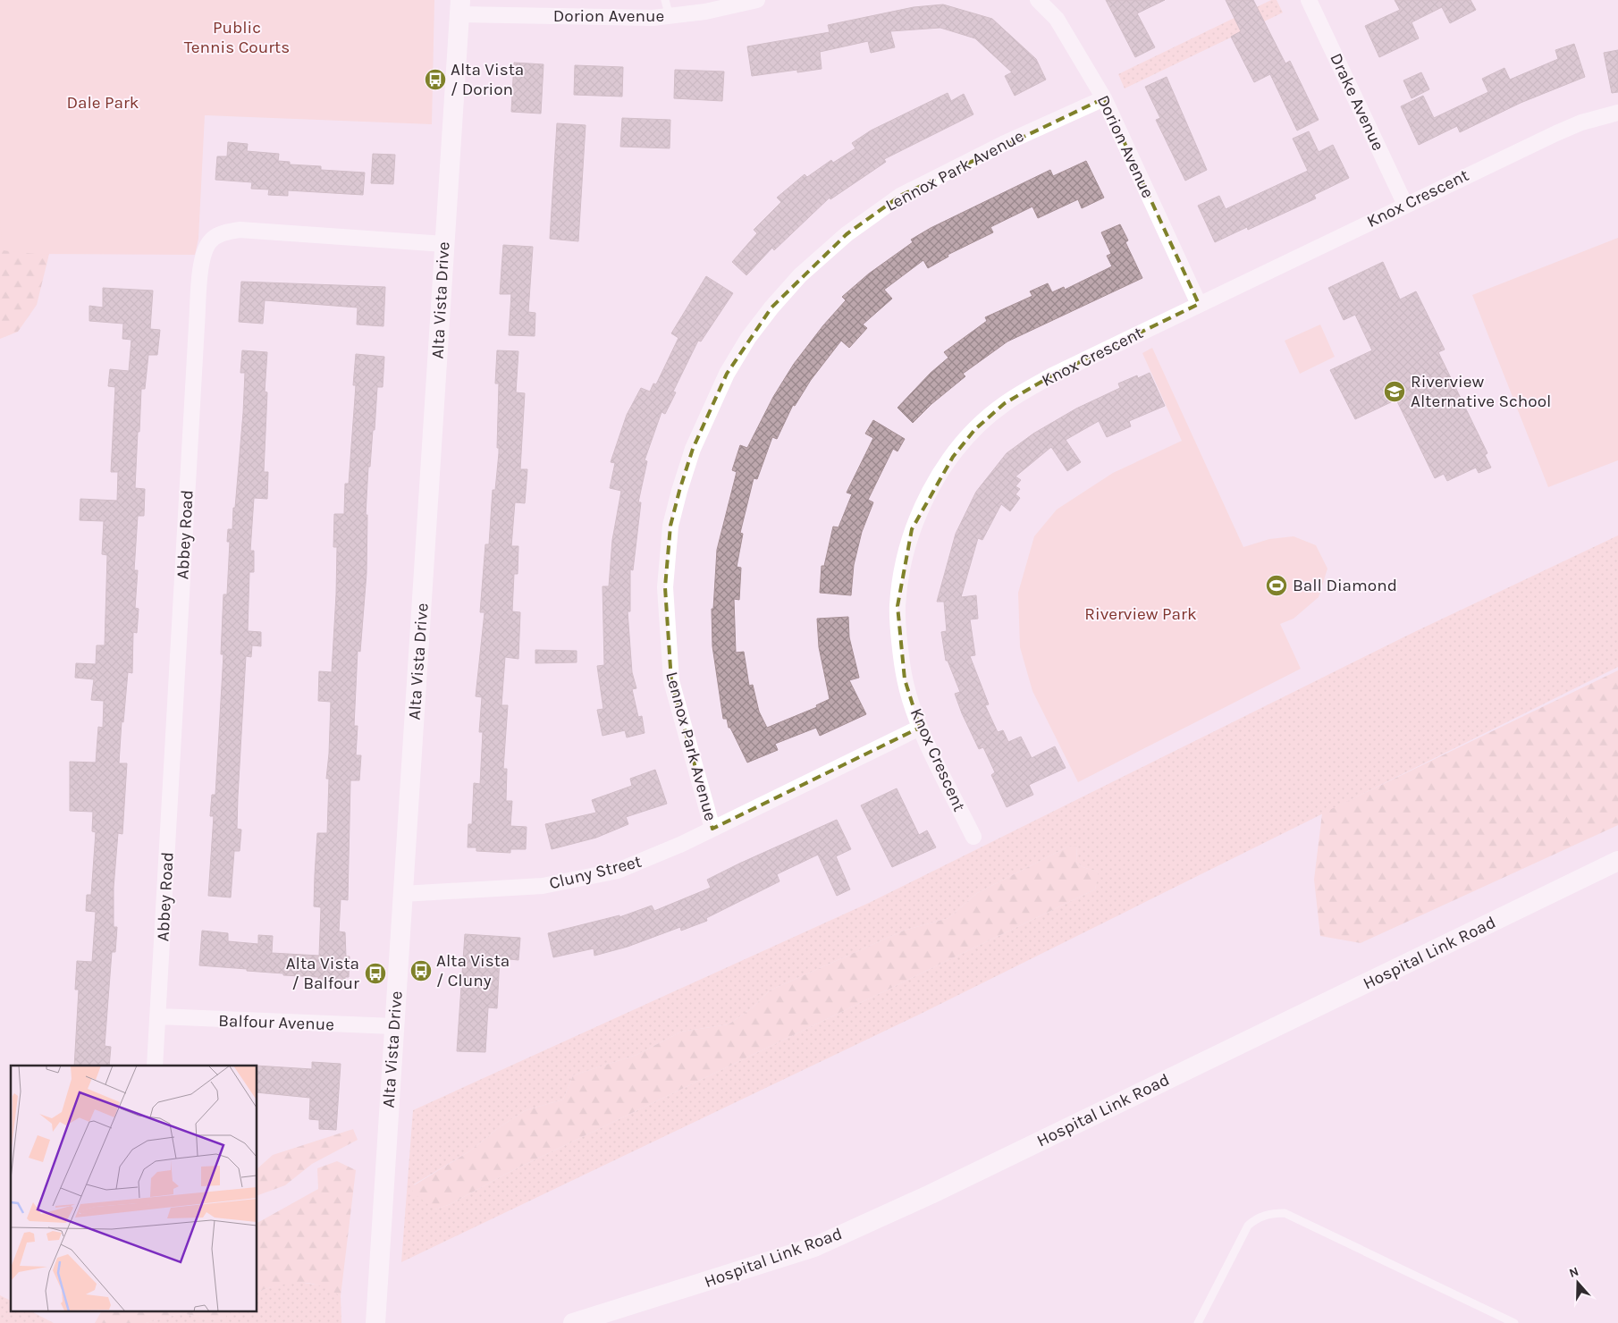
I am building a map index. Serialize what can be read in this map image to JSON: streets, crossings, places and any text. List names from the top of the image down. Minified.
{"streets":{"street":["Dorion Avenue","Drake Avenue","Lennox Park Avenue","Knox Crescent","Alta Vista Drive","Abbey Road","Cluny Street","Hospital Link Road","Balfour Avenue"]},"crossings":[["Dorion Avenue","Lennox Park Avenue"],["Dorion Avenue","Knox Crescent"],["Dorion Avenue","Alta Vista Drive"],["Drake Avenue","Knox Crescent"],["Lennox Park Avenue","Cluny Street"],["Knox Crescent","Cluny Street"],["Alta Vista Drive","Abbey Road"],["Alta Vista Drive","Cluny Street"],["Alta Vista Drive","Balfour Avenue"],["Abbey Road","Balfour Avenue"]],"parks":["Public Tennis Courts","Dale Park","Riverview Park"],"places":{"bus stop":["Alta Vista / Dorion","Alta Vista / Cluny","Alta Vista / Balfour"],"school or university":["Riverview Alternative School"],"sports":["Ball Diamond"]},"north":"top"}
